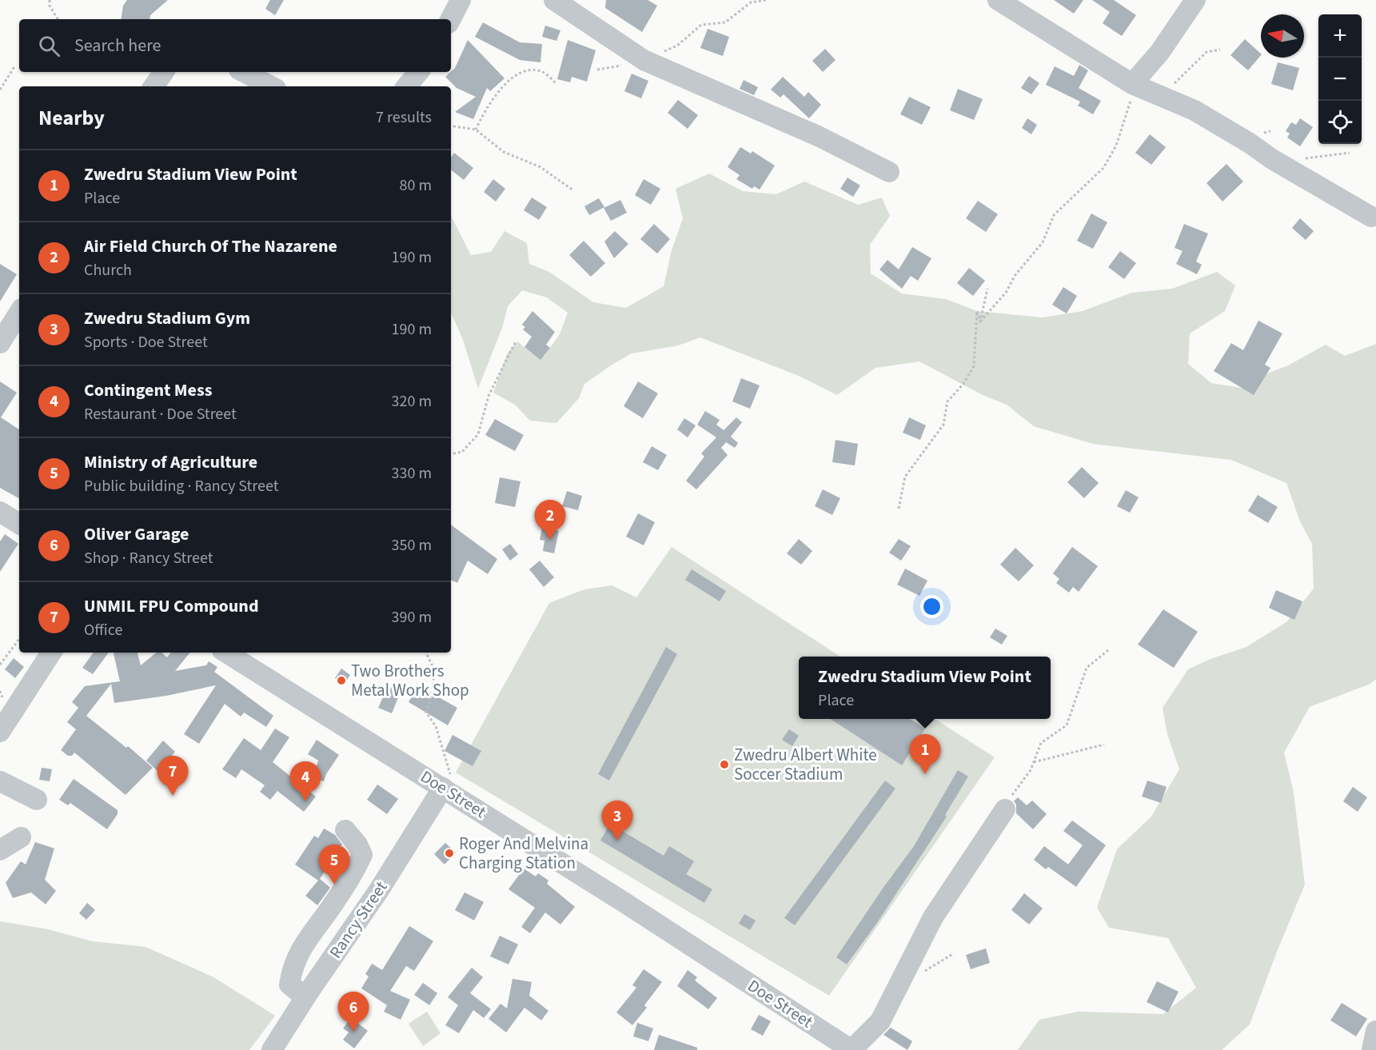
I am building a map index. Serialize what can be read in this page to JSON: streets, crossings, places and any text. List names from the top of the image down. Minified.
{"streets":{"street":["Doe Street","Rancy Street"]},"crossings":[["Doe Street","Rancy Street"]],"places":["Two Brothers Metal Work Shop","Zwedru Albert White Soccer Stadium","Roger And Melvina Charging Station"],"north":"left","page":{"map_buttons":["+","−"],"search":"Search here","heading":["Nearby","7 results"],"list":[{"mark":"1","name":"Zwedru Stadium View Point","note":"Place","value":"80 m"},{"mark":"2","name":"Air Field Church Of The Nazarene","note":"Church","value":"190 m"},{"mark":"3","name":"Zwedru Stadium Gym","note":"Sports · Doe Street","value":"190 m"},{"mark":"4","name":"Contingent Mess","note":"Restaurant · Doe Street","value":"320 m"},{"mark":"5","name":"Ministry of Agriculture","note":"Public building · Rancy Street","value":"330 m"},{"mark":"6","name":"Oliver Garage","note":"Shop · Rancy Street","value":"350 m"},{"mark":"7","name":"UNMIL FPU Compound","note":"Office","value":"390 m"}],"pins":["2","1","7","4","3","5","6"],"popup":["Zwedru Stadium View Point","Place"]}}
